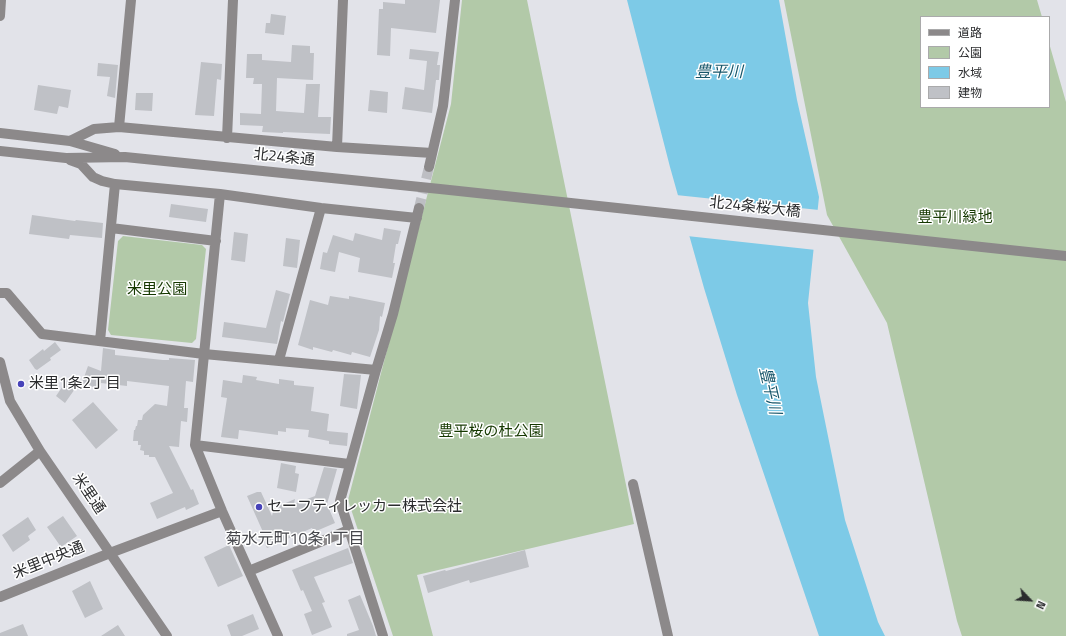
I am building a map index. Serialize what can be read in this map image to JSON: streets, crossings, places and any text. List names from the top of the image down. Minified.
{"streets":{"street":["北24条通","北24条桜大橋","米里通","米里中央通"]},"crossings":[["北24条通","北24条桜大橋"],["米里通","米里中央通"]],"districts":["菊水元町10条1丁目"],"water":["豊平川"],"parks":["豊平川緑地","米里公園","豊平桜の杜公園"],"places":["米里1条2丁目","セーフティレッカー株式会社"],"legend":["道路","公園","水域","建物"],"north":"bottom right"}
